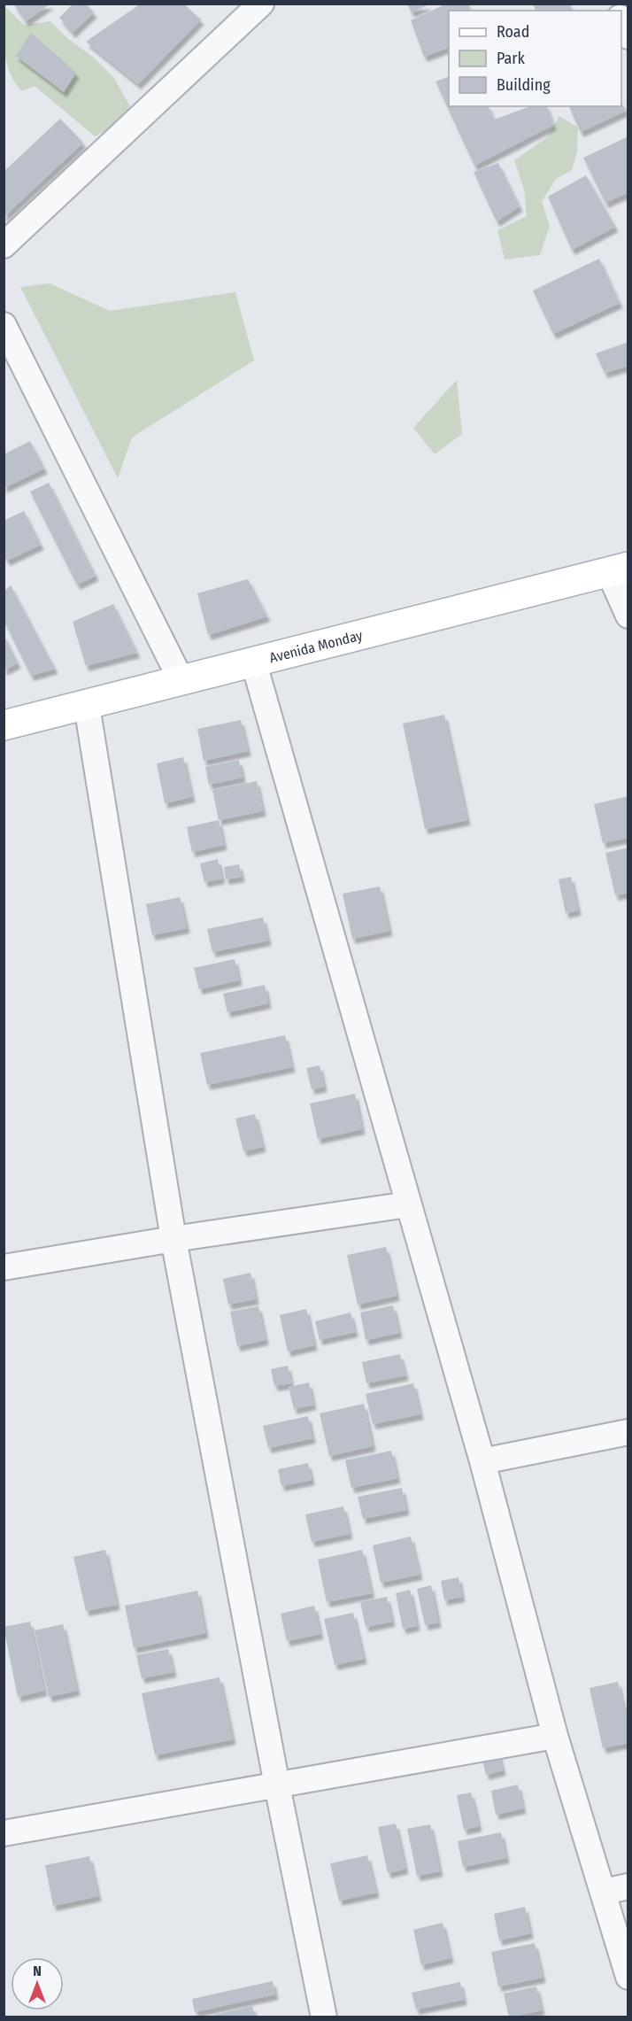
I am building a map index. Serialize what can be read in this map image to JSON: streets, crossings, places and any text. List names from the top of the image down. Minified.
{"streets":{"main road":["Avenida Monday"]},"legend":["Road","Park","Building"],"north":"top"}
